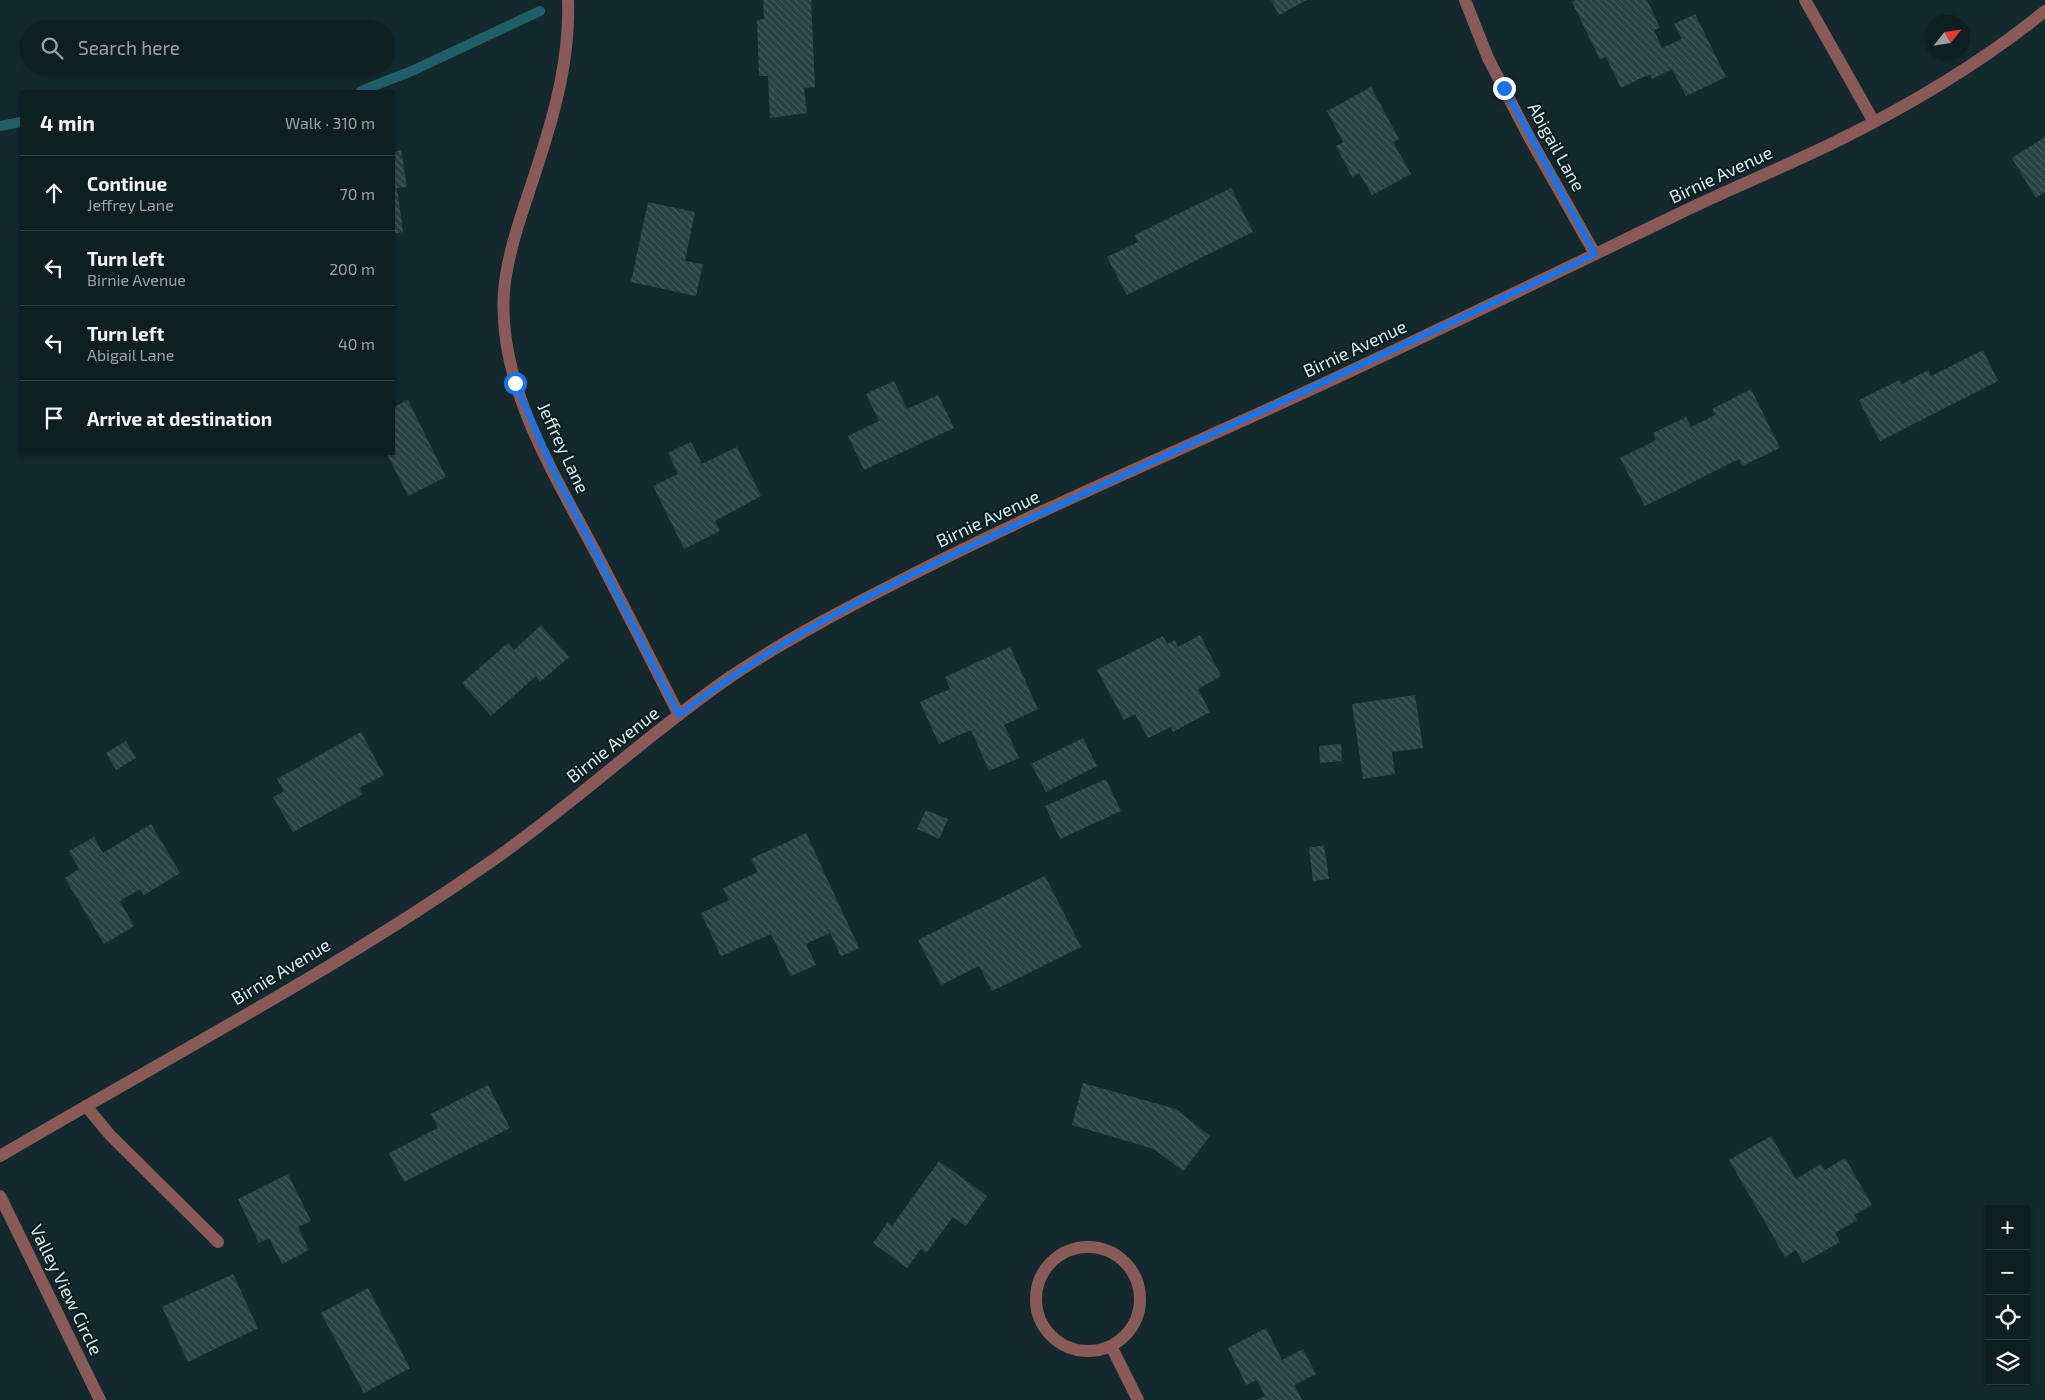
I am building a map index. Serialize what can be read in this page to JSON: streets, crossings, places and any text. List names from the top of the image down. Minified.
{"streets":{"street":["Abigail Lane","Birnie Avenue","Jeffrey Lane","Valley View Circle"]},"crossings":[["Abigail Lane","Birnie Avenue"],["Birnie Avenue","Jeffrey Lane"]],"north":"top right","page":{"search":"Search here","heading":["4 min","Walk · 310 m"],"list":[["Continue","Jeffrey Lane","70 m"],["Turn left","Birnie Avenue","200 m"],["Turn left","Abigail Lane","40 m"],"Arrive at destination"],"map_buttons":["+","−"]}}
